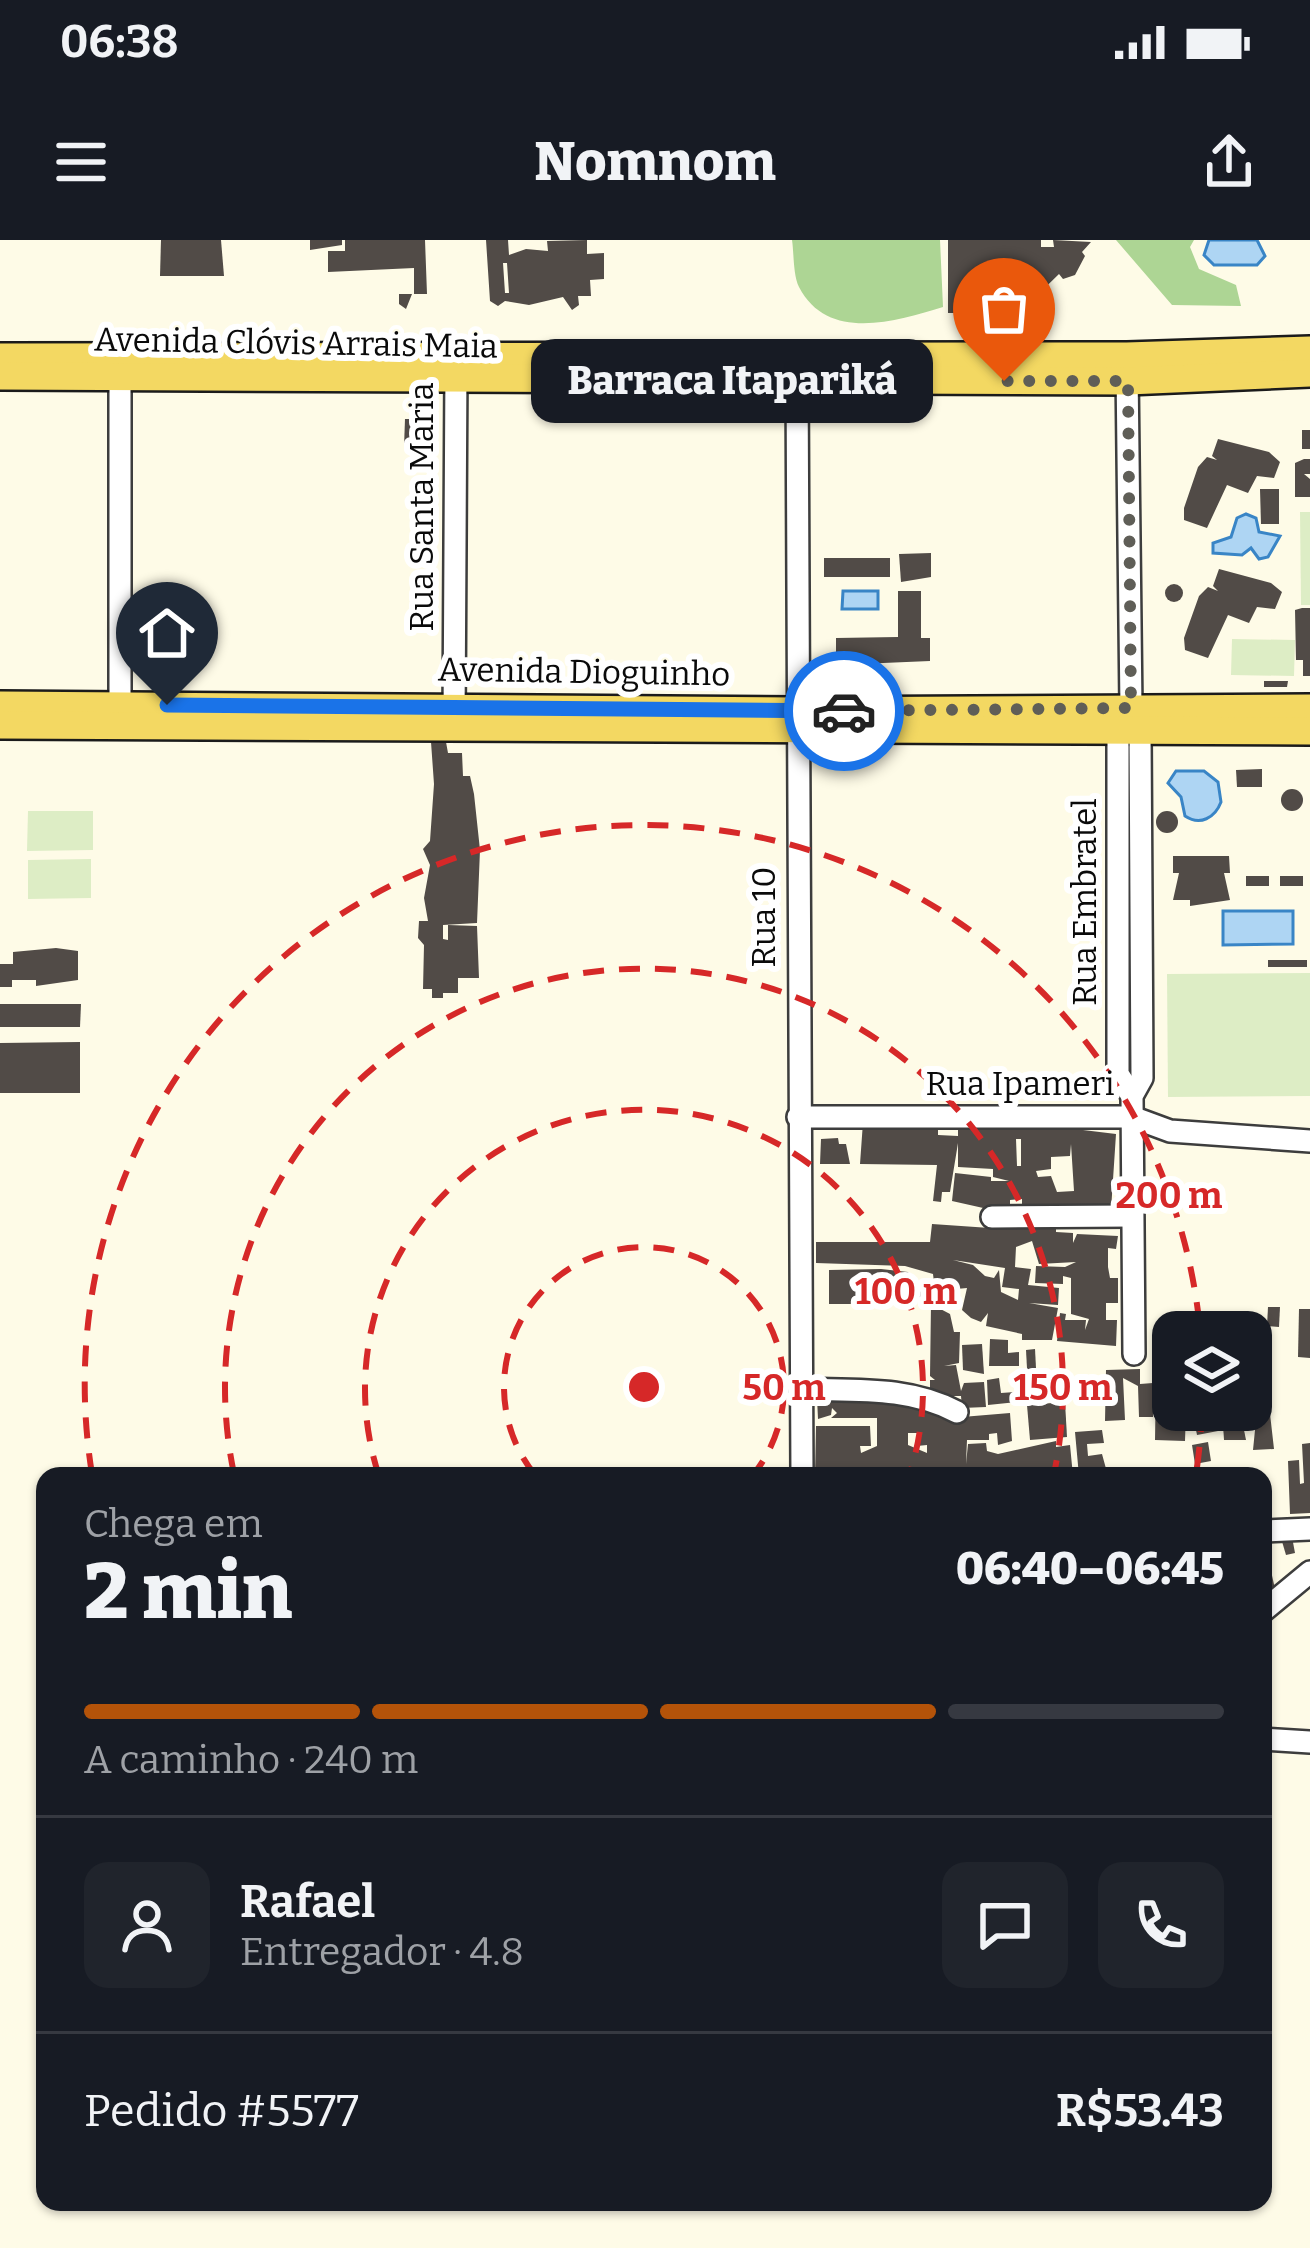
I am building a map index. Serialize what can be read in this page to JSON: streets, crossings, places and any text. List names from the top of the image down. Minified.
{"streets":{"main road":["Avenida Clóvis Arrais Maia","Avenida Dioguinho"],"street":["Rua Santa Maria","Rua Embratel","Rua 10","Rua Ipameri"]},"crossings":[["Avenida Clóvis Arrais Maia","Rua Santa Maria"],["Avenida Clóvis Arrais Maia","Rua Embratel"],["Avenida Clóvis Arrais Maia","Rua 10"],["Rua Santa Maria","Avenida Dioguinho"],["Avenida Dioguinho","Rua Embratel"],["Avenida Dioguinho","Rua 10"],["Rua Embratel","Rua Ipameri"],["Rua 10","Rua Ipameri"]],"places":["Barraca Itapariká"],"page":{"status":"06:38","header":"Nomnom","bubble":"Barraca Itapariká","heading":["2 min","Chega em","06:40–06:45"],"panel":["Rafael","Entregador · 4.8","Pedido #5577","R$53.43"],"bar":"A caminho · 240 m"},"rings":["200 m","100 m","50 m","150 m"]}
